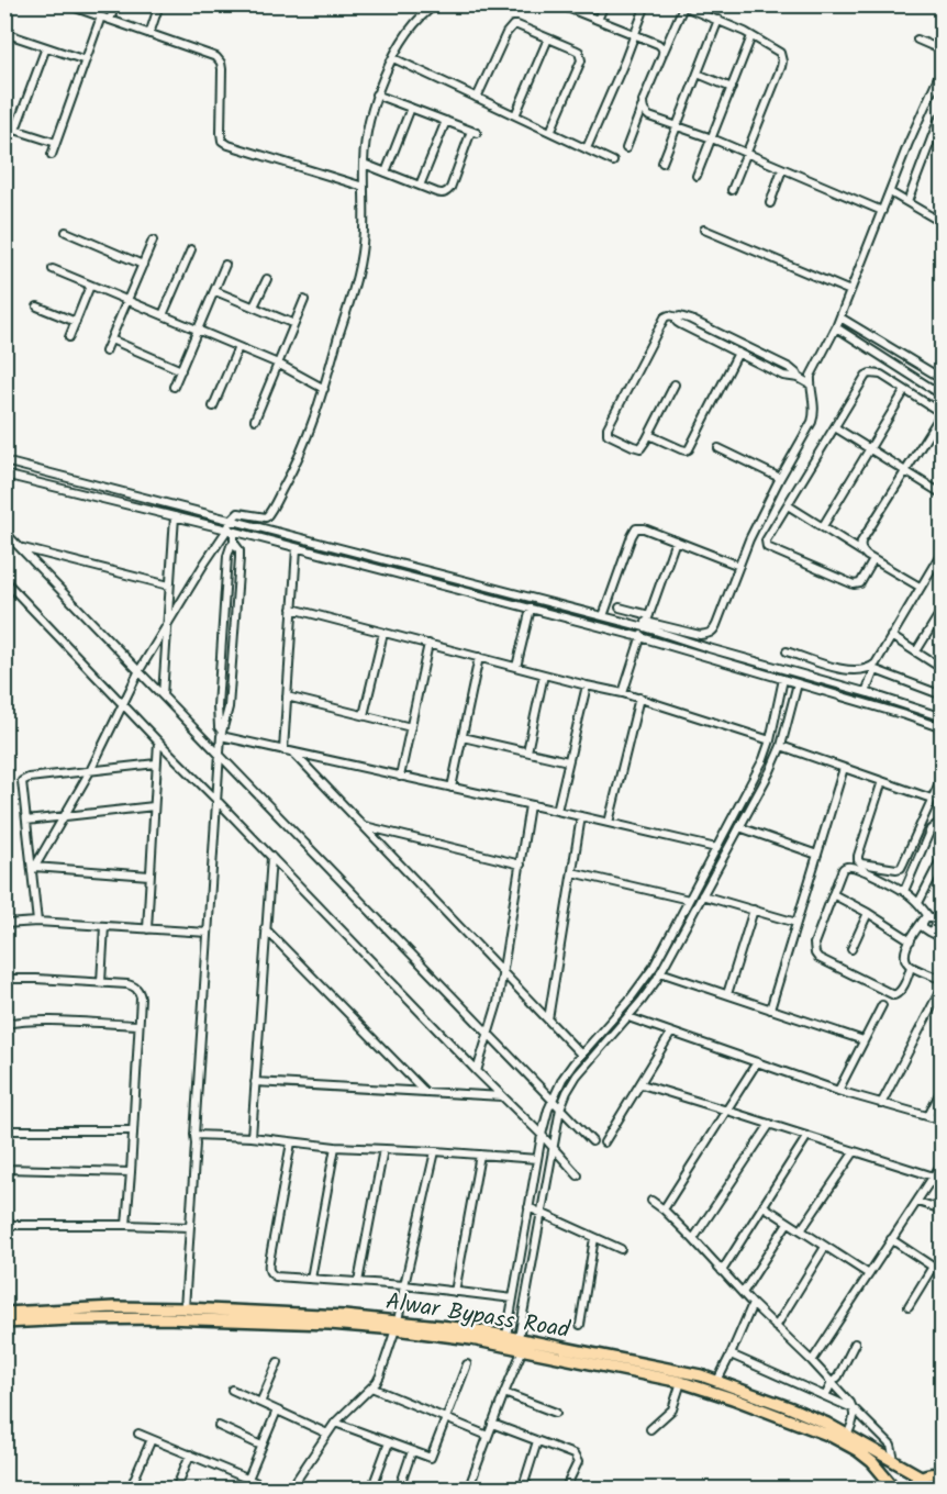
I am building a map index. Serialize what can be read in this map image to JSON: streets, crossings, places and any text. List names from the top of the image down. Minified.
{"streets":{"main road":["Alwar Bypass Road"]}}
